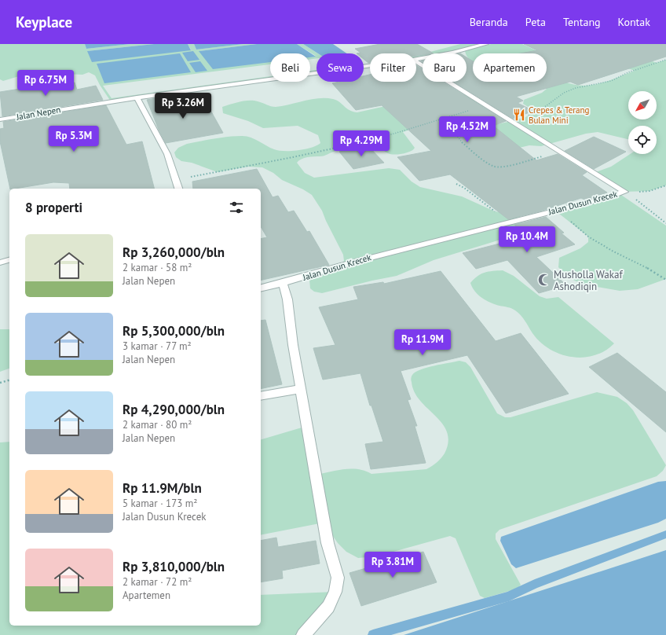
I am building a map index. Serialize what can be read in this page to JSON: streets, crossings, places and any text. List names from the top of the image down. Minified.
{"streets":{"street":["Jalan Nepen","Jalan Dusun Krecek"]},"places":{"restaurant":["Crepes & Terang Bulan Mini"],"mosque":["Musholla Wakaf Ashodiqin"]},"north":"bottom left","page":{"header":"Keyplace","nav":["Beranda","Peta","Tentang","Kontak"],"chip":["Beli","Sewa","Filter","Baru","Apartemen"],"price":["Rp 6.75M","Rp 3.26M","Rp 4.52M","Rp 5.3M","Rp 4.29M","Rp 10.4M","Rp 11.9M","Rp 3.81M"],"heading":"8 properti","list":[{"name":"Rp 3,260,000/bln","note":"2 kamar · 58 m² · Jalan Nepen"},{"name":"Rp 5,300,000/bln","note":"3 kamar · 77 m² · Jalan Nepen"},{"name":"Rp 4,290,000/bln","note":"2 kamar · 80 m² · Jalan Nepen"},{"name":"Rp 11.9M/bln","note":"5 kamar · 173 m² · Jalan Dusun Krecek"},{"name":"Rp 3,810,000/bln","note":"2 kamar · 72 m² · Apartemen"}]}}
